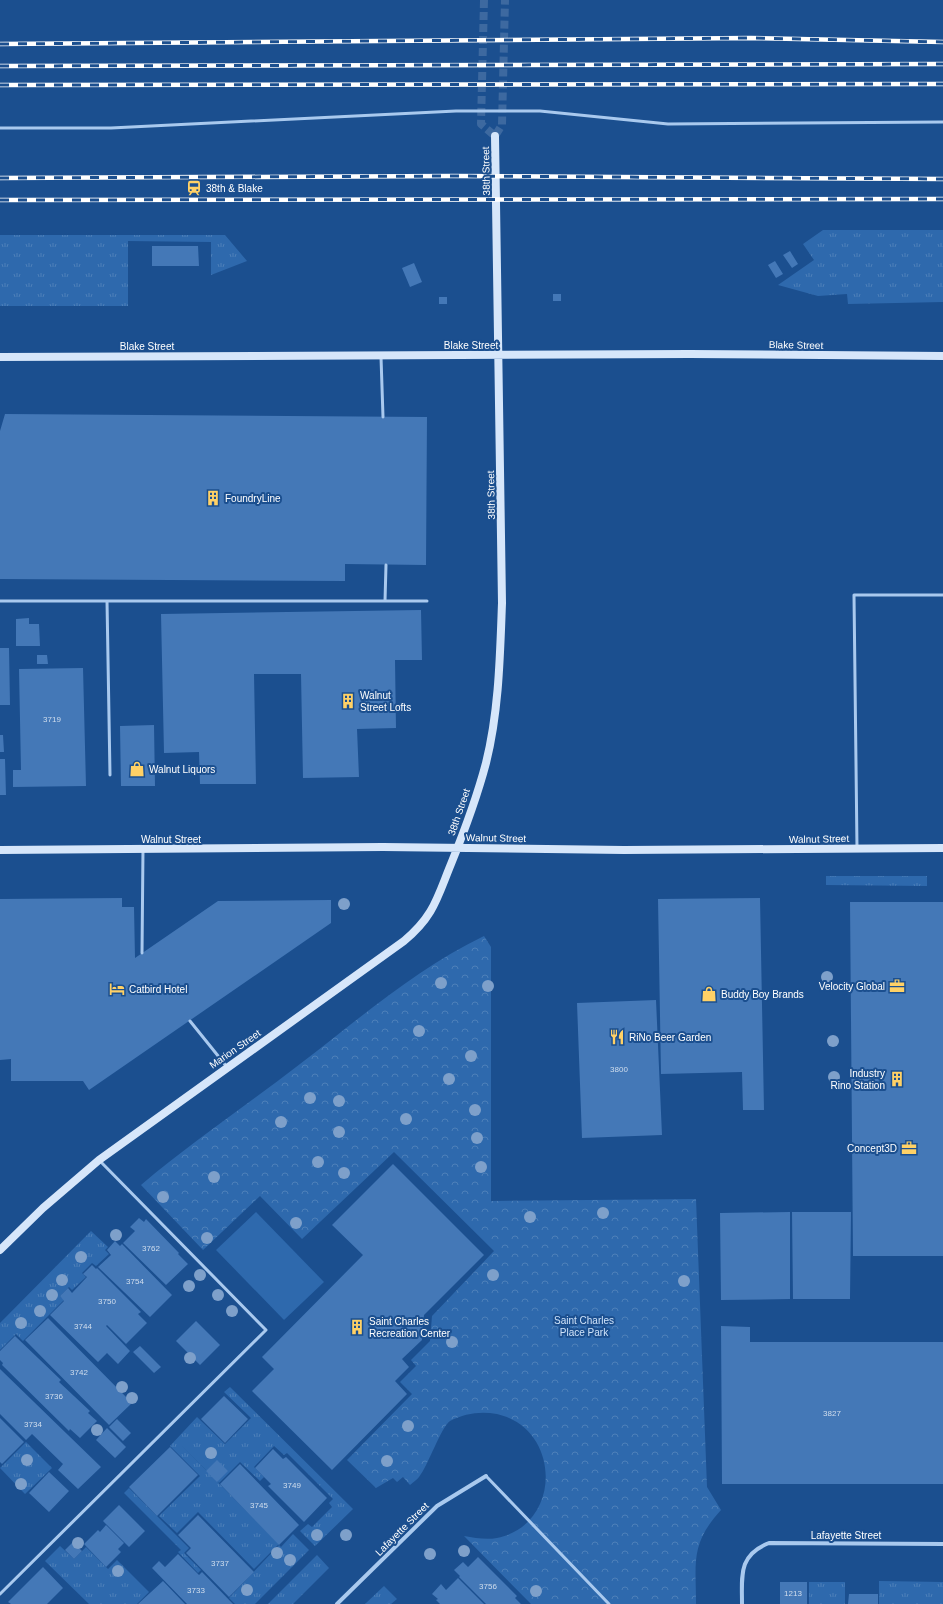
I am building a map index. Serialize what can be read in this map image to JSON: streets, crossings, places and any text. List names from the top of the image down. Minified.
{"streets":{"street":["38th Street","Blake Street","Walnut Street","Marion Street","Lafayette Street"]},"crossings":[["38th Street","Walnut Street"],["38th Street","Marion Street"],["Walnut Street","Marion Street"]],"parks":["Saint Charles Place Park"],"places":{"station":["38th & Blake"],"building":["FoundryLine","Walnut Street Lofts","Industry Rino Station","Saint Charles Recreation Center"],"shop":["Walnut Liquors","Buddy Boy Brands"],"office":["Velocity Global","Concept3D"],"hotel":["Catbird Hotel"],"restaurant":["RiNo Beer Garden"]},"house_numbers":["3719","3800","3762","3754","3750","3744","3742","3736","3827","3734","3749","3745","3737","3756","3733","1213"]}
